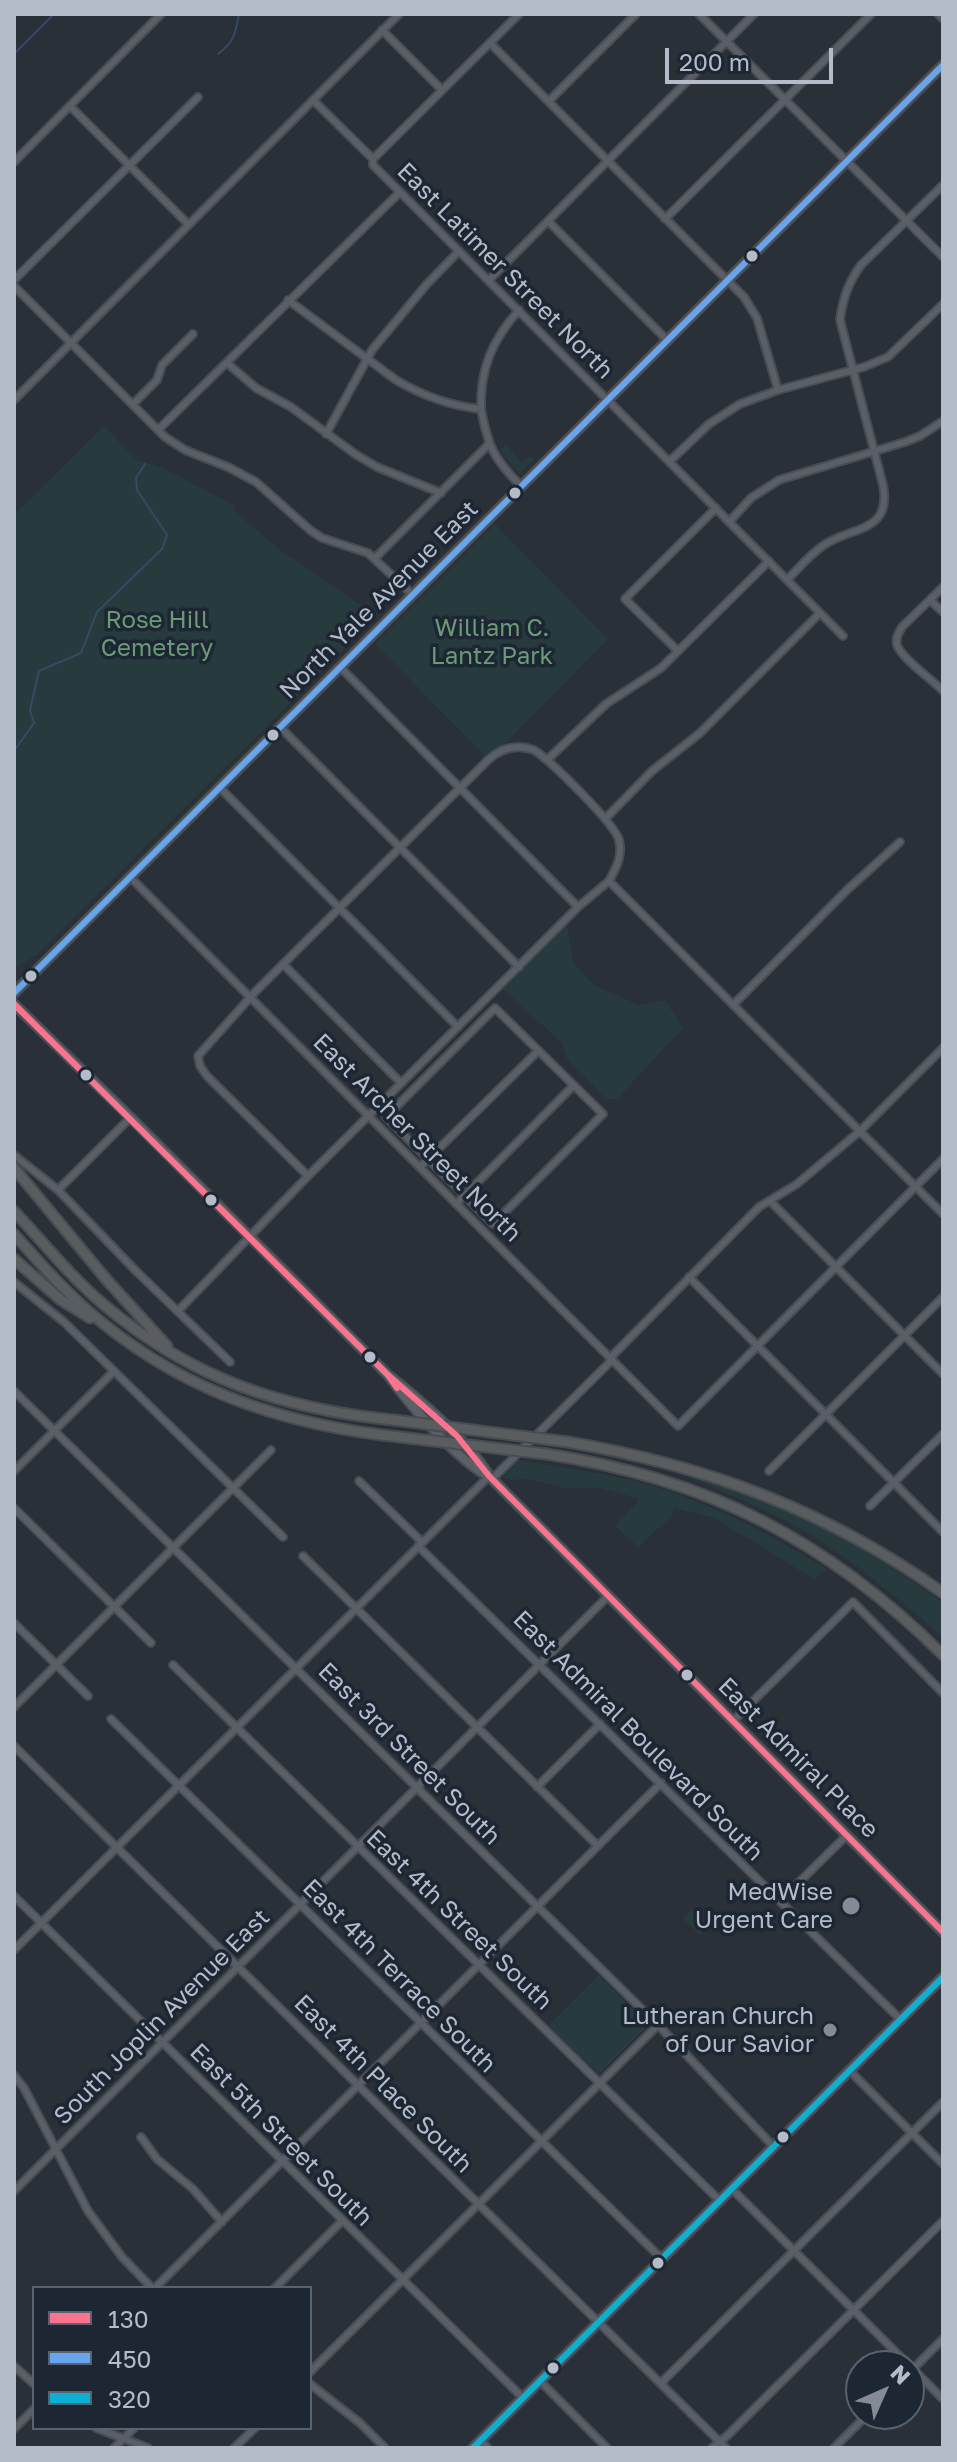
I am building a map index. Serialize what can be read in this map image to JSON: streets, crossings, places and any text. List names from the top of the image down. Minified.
{"streets":{"main road":["North Yale Avenue East","East Admiral Place"],"street":["East Latimer Street North","East Archer Street North","East Admiral Boulevard South","East 3rd Street South","East 4th Street South","East 4th Terrace South","South Joplin Avenue East","East 4th Place South","East 5th Street South"]},"crossings":[["East Latimer Street North","North Yale Avenue East"],["North Yale Avenue East","East Archer Street North"],["East Admiral Boulevard South","South Joplin Avenue East"],["East 3rd Street South","South Joplin Avenue East"],["East Admiral Place","South Joplin Avenue East"],["East 4th Street South","South Joplin Avenue East"],["East 4th Terrace South","South Joplin Avenue East"],["South Joplin Avenue East","East 4th Place South"],["South Joplin Avenue East","East 5th Street South"]],"parks":["Rose Hill Cemetery","William C. Lantz Park"],"places":["MedWise Urgent Care","Lutheran Church of Our Savior"],"lines":["transit line 450","transit line 130","transit line 320"],"legend":["130","450","320"],"scale_bar":"200 m","north":"top right"}
